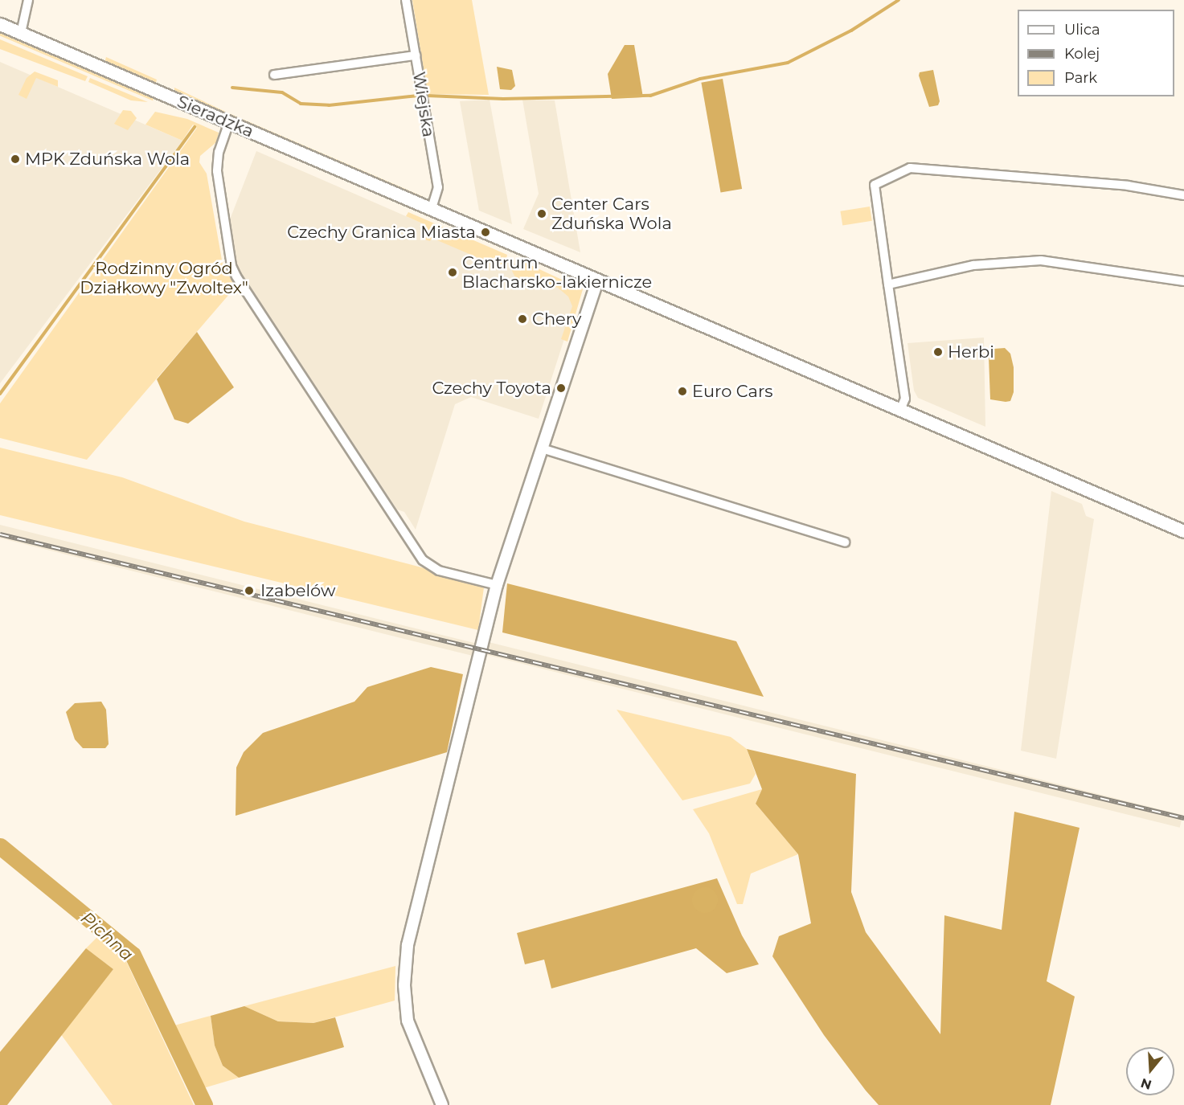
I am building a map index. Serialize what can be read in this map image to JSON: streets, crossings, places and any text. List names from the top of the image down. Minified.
{"streets":{"main road":["Sieradzka"],"street":["Wiejska"]},"crossings":[["Wiejska","Sieradzka"]],"water":["Pichna"],"parks":["Rodzinny Ogród Działkowy \"Zwoltex\""],"places":["MPK Zduńska Wola","Center Cars Zduńska Wola","Czechy Granica Miasta","Centrum Blacharsko-lakiernicze","Chery","Herbi","Czechy Toyota","Euro Cars","Izabelów"],"legend":["Ulica","Kolej","Park"],"north":"bottom"}
